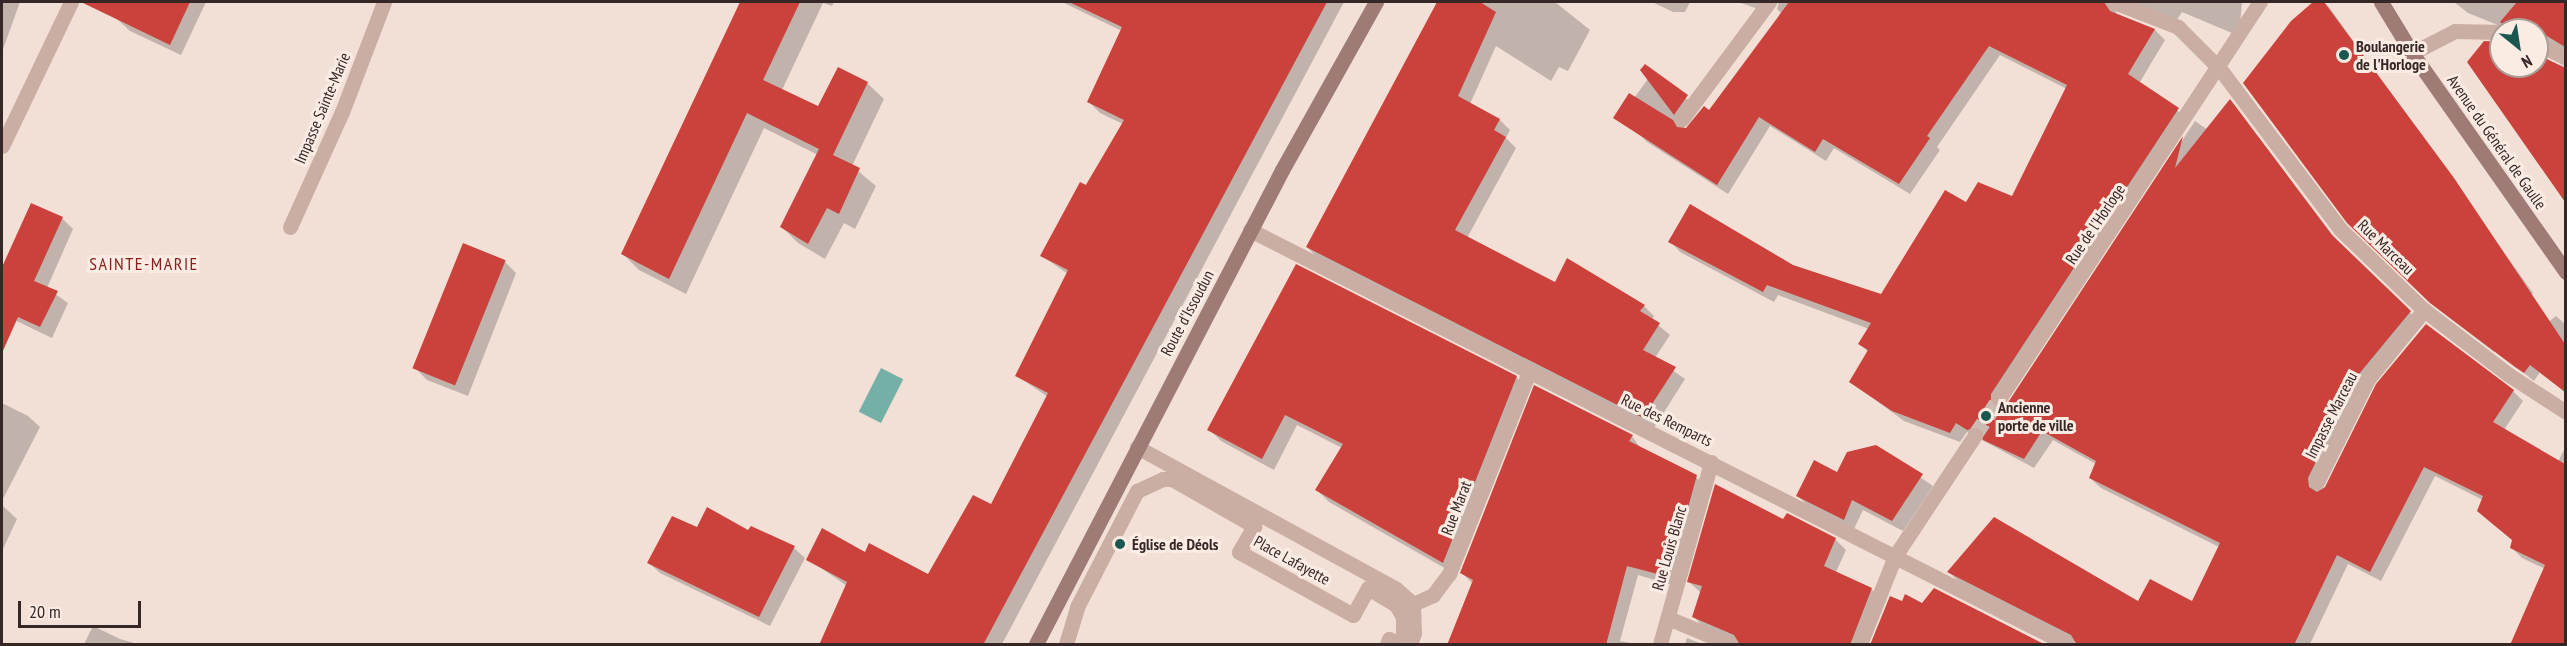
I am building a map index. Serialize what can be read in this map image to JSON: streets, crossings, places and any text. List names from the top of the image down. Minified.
{"streets":{"main road":["Avenue du Général de Gaulle","Route d'Issoudun"],"street":["Impasse Sainte-Marie","Rue de l'Horloge","Rue Marceau","Impasse Marceau","Rue des Remparts","Rue Marat","Rue Louis Blanc","Place Lafayette"]},"crossings":[["Rue de l'Horloge","Rue Marceau"],["Rue Marceau","Impasse Marceau"],["Route d'Issoudun","Rue des Remparts"],["Route d'Issoudun","Place Lafayette"],["Rue des Remparts","Rue Marat"],["Rue des Remparts","Rue Louis Blanc"],["Rue Marat","Place Lafayette"]],"districts":["SAINTE-MARIE"],"places":["Boulangerie de l'Horloge","Ancienne porte de ville","Église de Déols"],"scale_bar":"20 m","north":"bottom right"}
